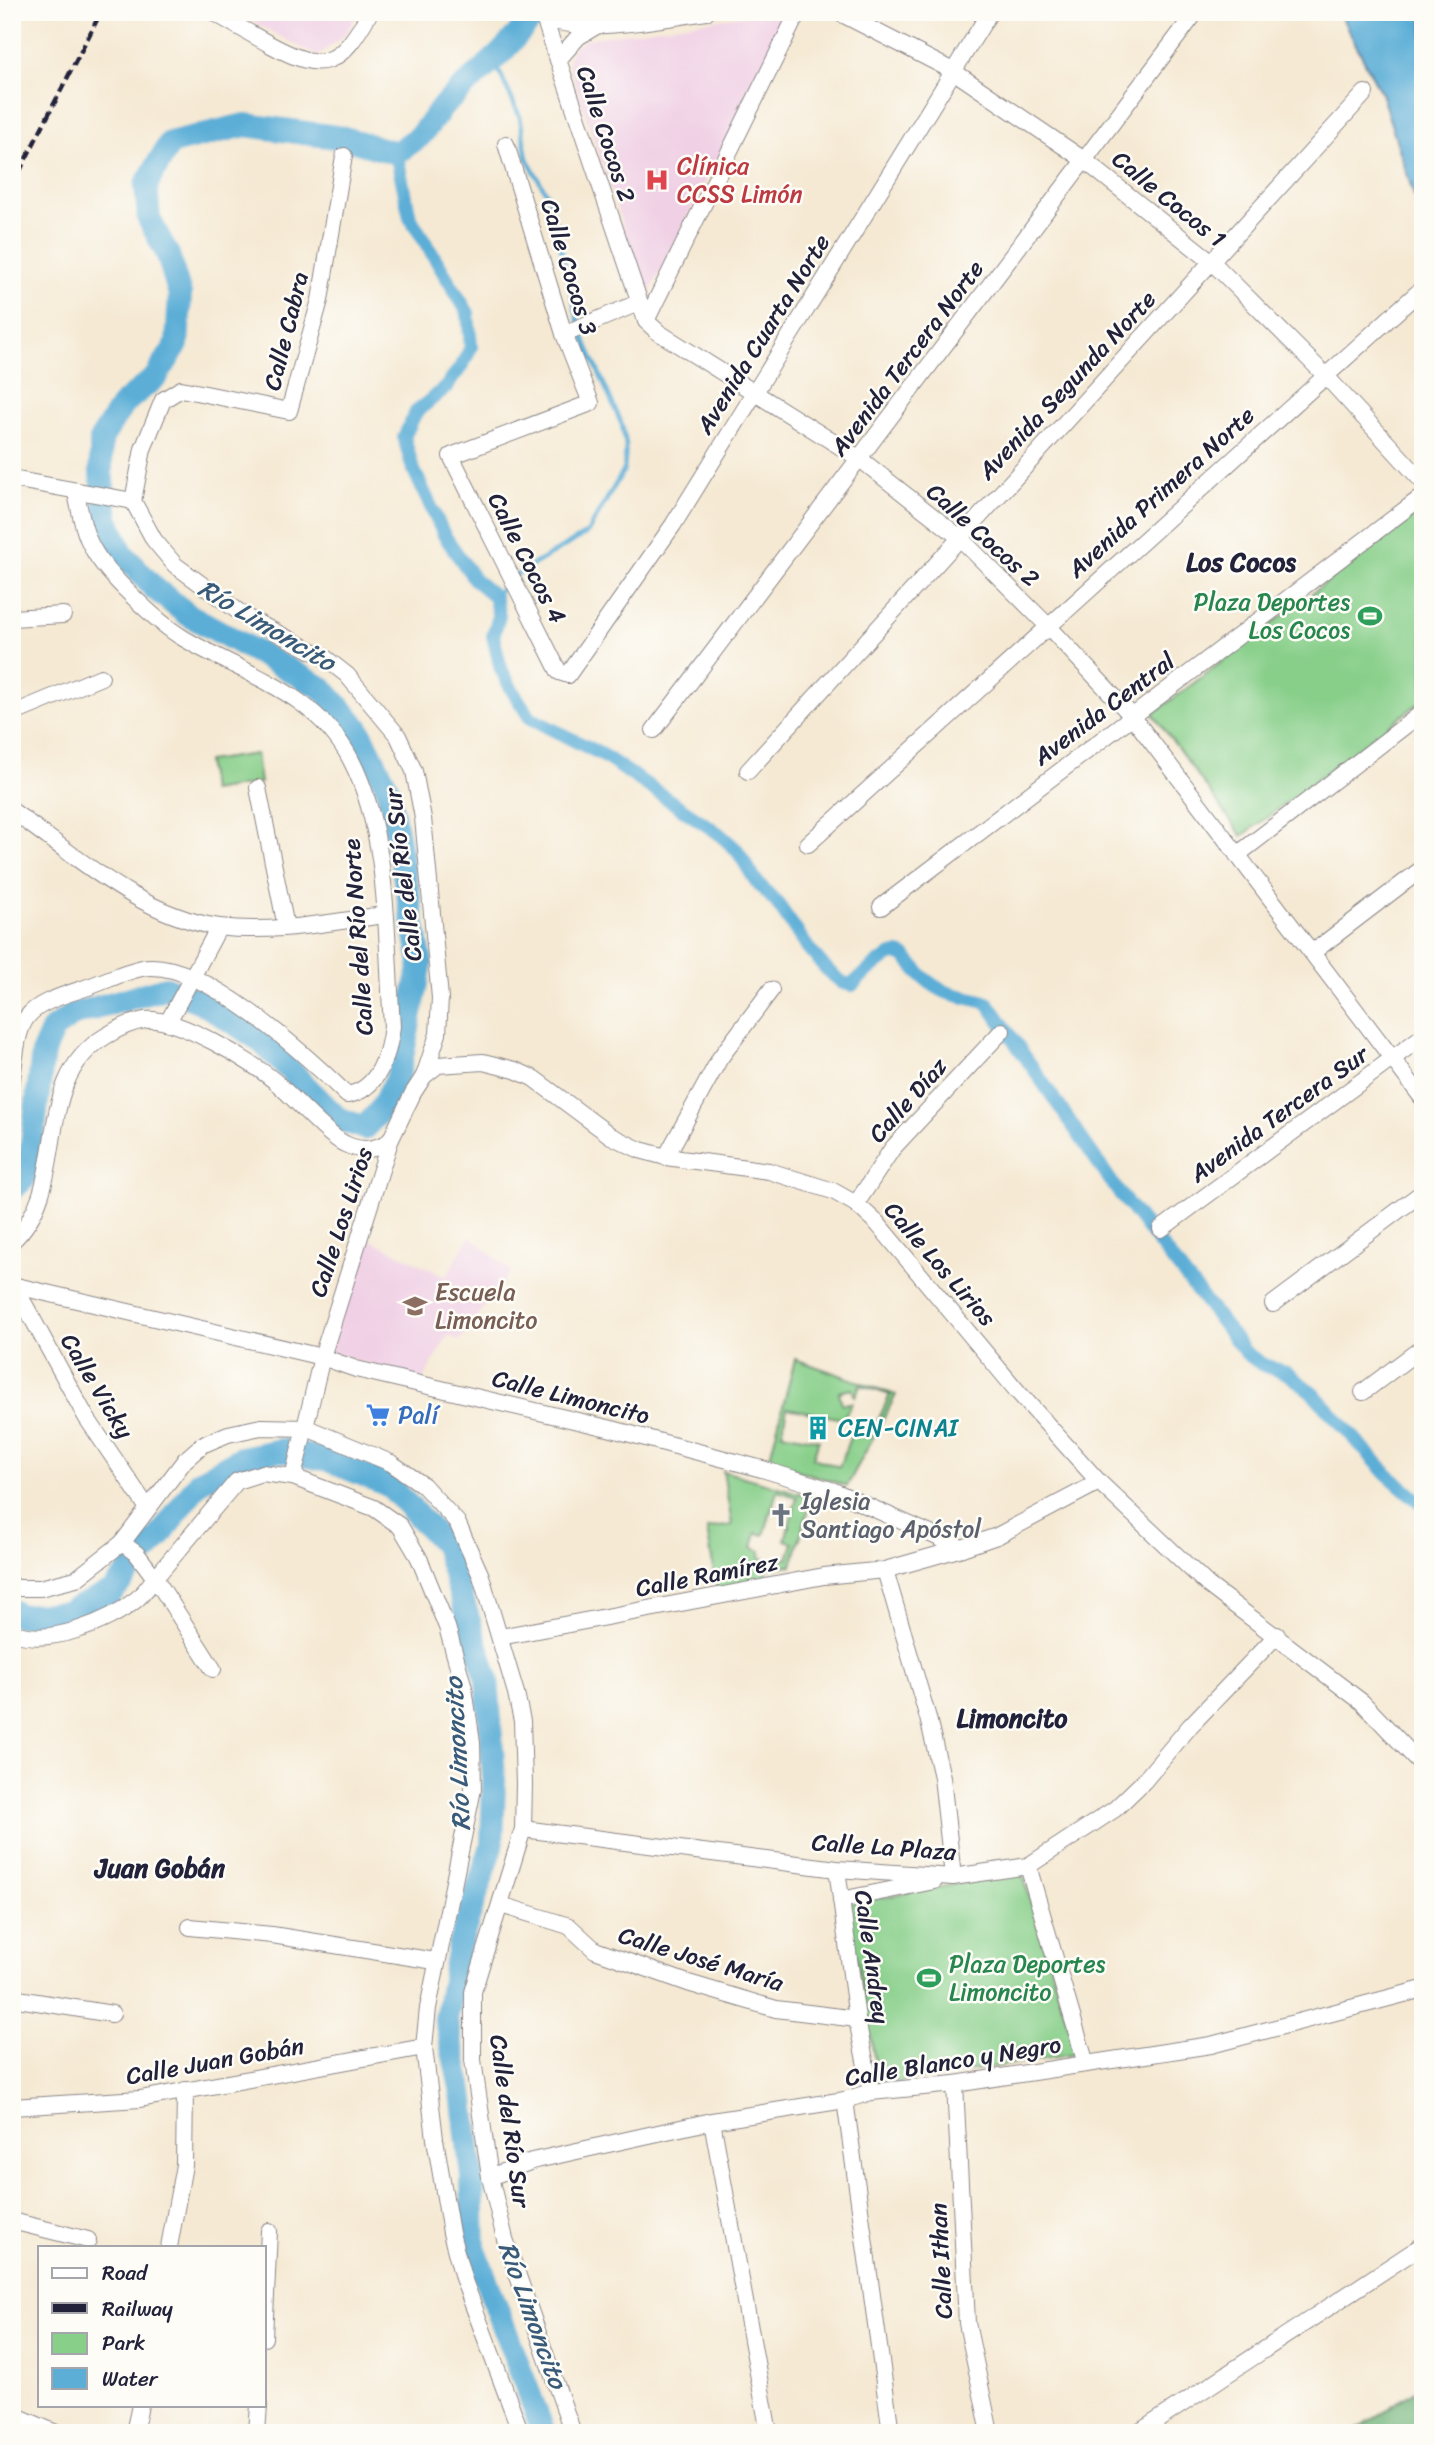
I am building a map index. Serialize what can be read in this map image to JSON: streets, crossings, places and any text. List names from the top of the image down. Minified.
{"streets":{"street":["Calle Cocos 2","Calle Cocos 1","Calle Cocos 3","Calle Cabra","Avenida Cuarta Norte","Avenida Tercera Norte","Avenida Segunda Norte","Avenida Primera Norte","Calle Cocos 4","Avenida Central","Calle del Río Sur","Calle del Río Norte","Calle Díaz","Avenida Tercera Sur","Calle Los Lirios","Calle Vicky","Calle Limoncito","Calle Ramírez","Calle La Plaza","Calle Andrey","Calle José María","Calle Juan Gobán","Calle Blanco y Negro","Calle Ithan"]},"crossings":[["Calle Cocos 2","Avenida Cuarta Norte"],["Calle Cocos 2","Avenida Tercera Norte"],["Calle Cocos 2","Avenida Segunda Norte"],["Calle Cocos 2","Avenida Primera Norte"],["Calle Cocos 2","Avenida Central"],["Calle Cocos 2","Avenida Tercera Sur"],["Calle Cocos 1","Avenida Cuarta Norte"],["Calle Cocos 1","Avenida Tercera Norte"],["Calle Cocos 1","Avenida Segunda Norte"],["Calle Cocos 1","Avenida Primera Norte"],["Calle Cocos 3","Calle Cocos 4"],["Calle Cabra","Calle del Río Sur"],["Avenida Cuarta Norte","Calle Cocos 4"],["Calle del Río Sur","Calle Los Lirios"],["Calle del Río Sur","Calle Vicky"],["Calle del Río Sur","Calle Ramírez"],["Calle del Río Sur","Calle La Plaza"],["Calle del Río Sur","Calle José María"],["Calle del Río Sur","Calle Blanco y Negro"],["Calle Díaz","Calle Los Lirios"],["Calle Los Lirios","Calle Limoncito"],["Calle Los Lirios","Calle La Plaza"],["Calle Vicky","Calle Limoncito"],["Calle Limoncito","Calle Ramírez"],["Calle La Plaza","Calle Andrey"],["Calle Andrey","Calle José María"],["Calle Andrey","Calle Blanco y Negro"],["Calle Blanco y Negro","Calle Ithan"]],"districts":["Los Cocos","Limoncito","Juan Gobán"],"water":["Río Limoncito"],"places":{"hospital":["Clínica CCSS Limón"],"sports":["Plaza Deportes Los Cocos","Plaza Deportes Limoncito"],"school or university":["Escuela Limoncito"],"supermarket":["Palí"],"building":["CEN-CINAI"],"church":["Iglesia Santiago Apóstol"]},"legend":["Road","Railway","Park","Water"]}
